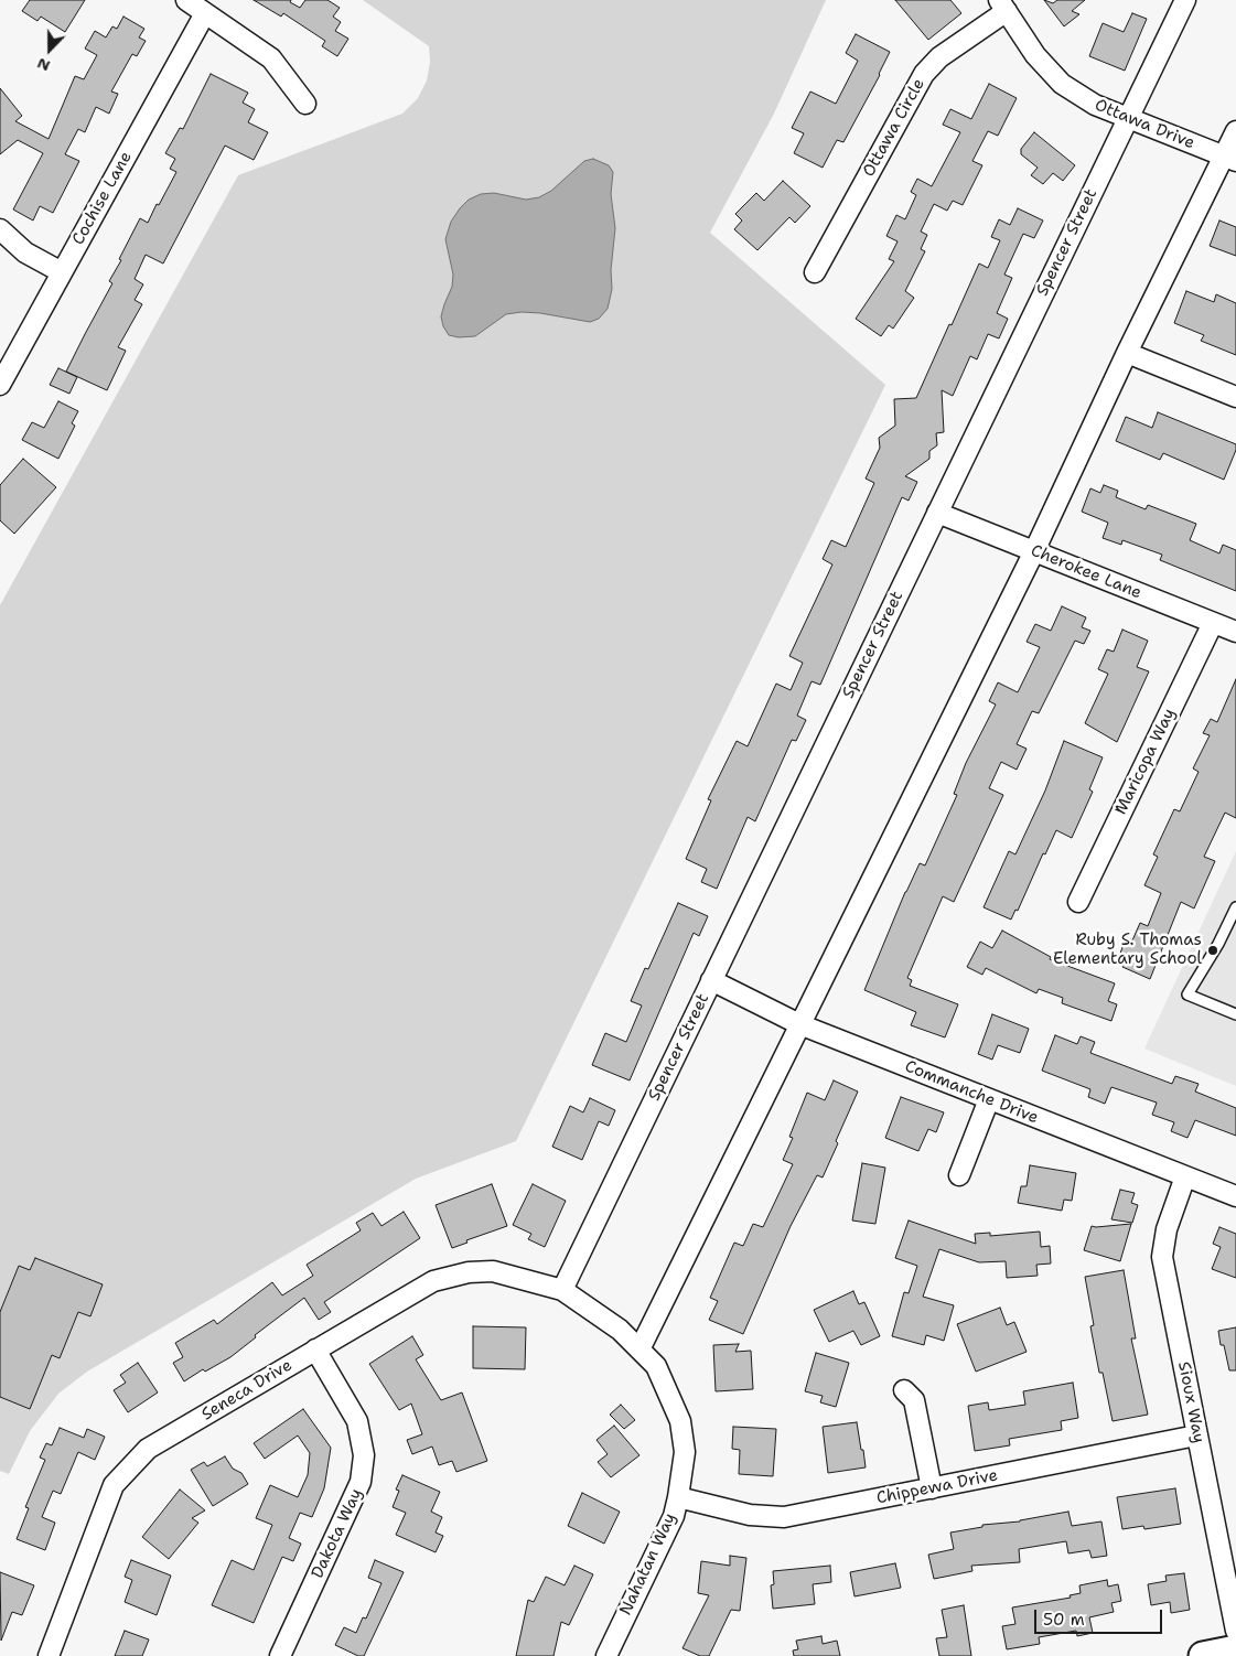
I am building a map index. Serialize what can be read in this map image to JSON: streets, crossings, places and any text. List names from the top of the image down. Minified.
{"streets":{"street":["Ottawa Drive","Ottawa Circle","Cochise Lane","Spencer Street","Cherokee Lane","Maricopa Way","Commanche Drive","Seneca Drive","Sioux Way","Chippewa Drive","Dakota Way","Nahatan Way"]},"crossings":[["Ottawa Drive","Ottawa Circle"],["Ottawa Drive","Spencer Street"],["Spencer Street","Cherokee Lane"],["Spencer Street","Commanche Drive"],["Spencer Street","Seneca Drive"],["Spencer Street","Nahatan Way"],["Cherokee Lane","Maricopa Way"],["Commanche Drive","Sioux Way"],["Seneca Drive","Dakota Way"],["Seneca Drive","Nahatan Way"],["Sioux Way","Chippewa Drive"],["Chippewa Drive","Nahatan Way"]],"places":["Ruby S. Thomas Elementary School"],"scale_bar":"50 m","north":"bottom"}
